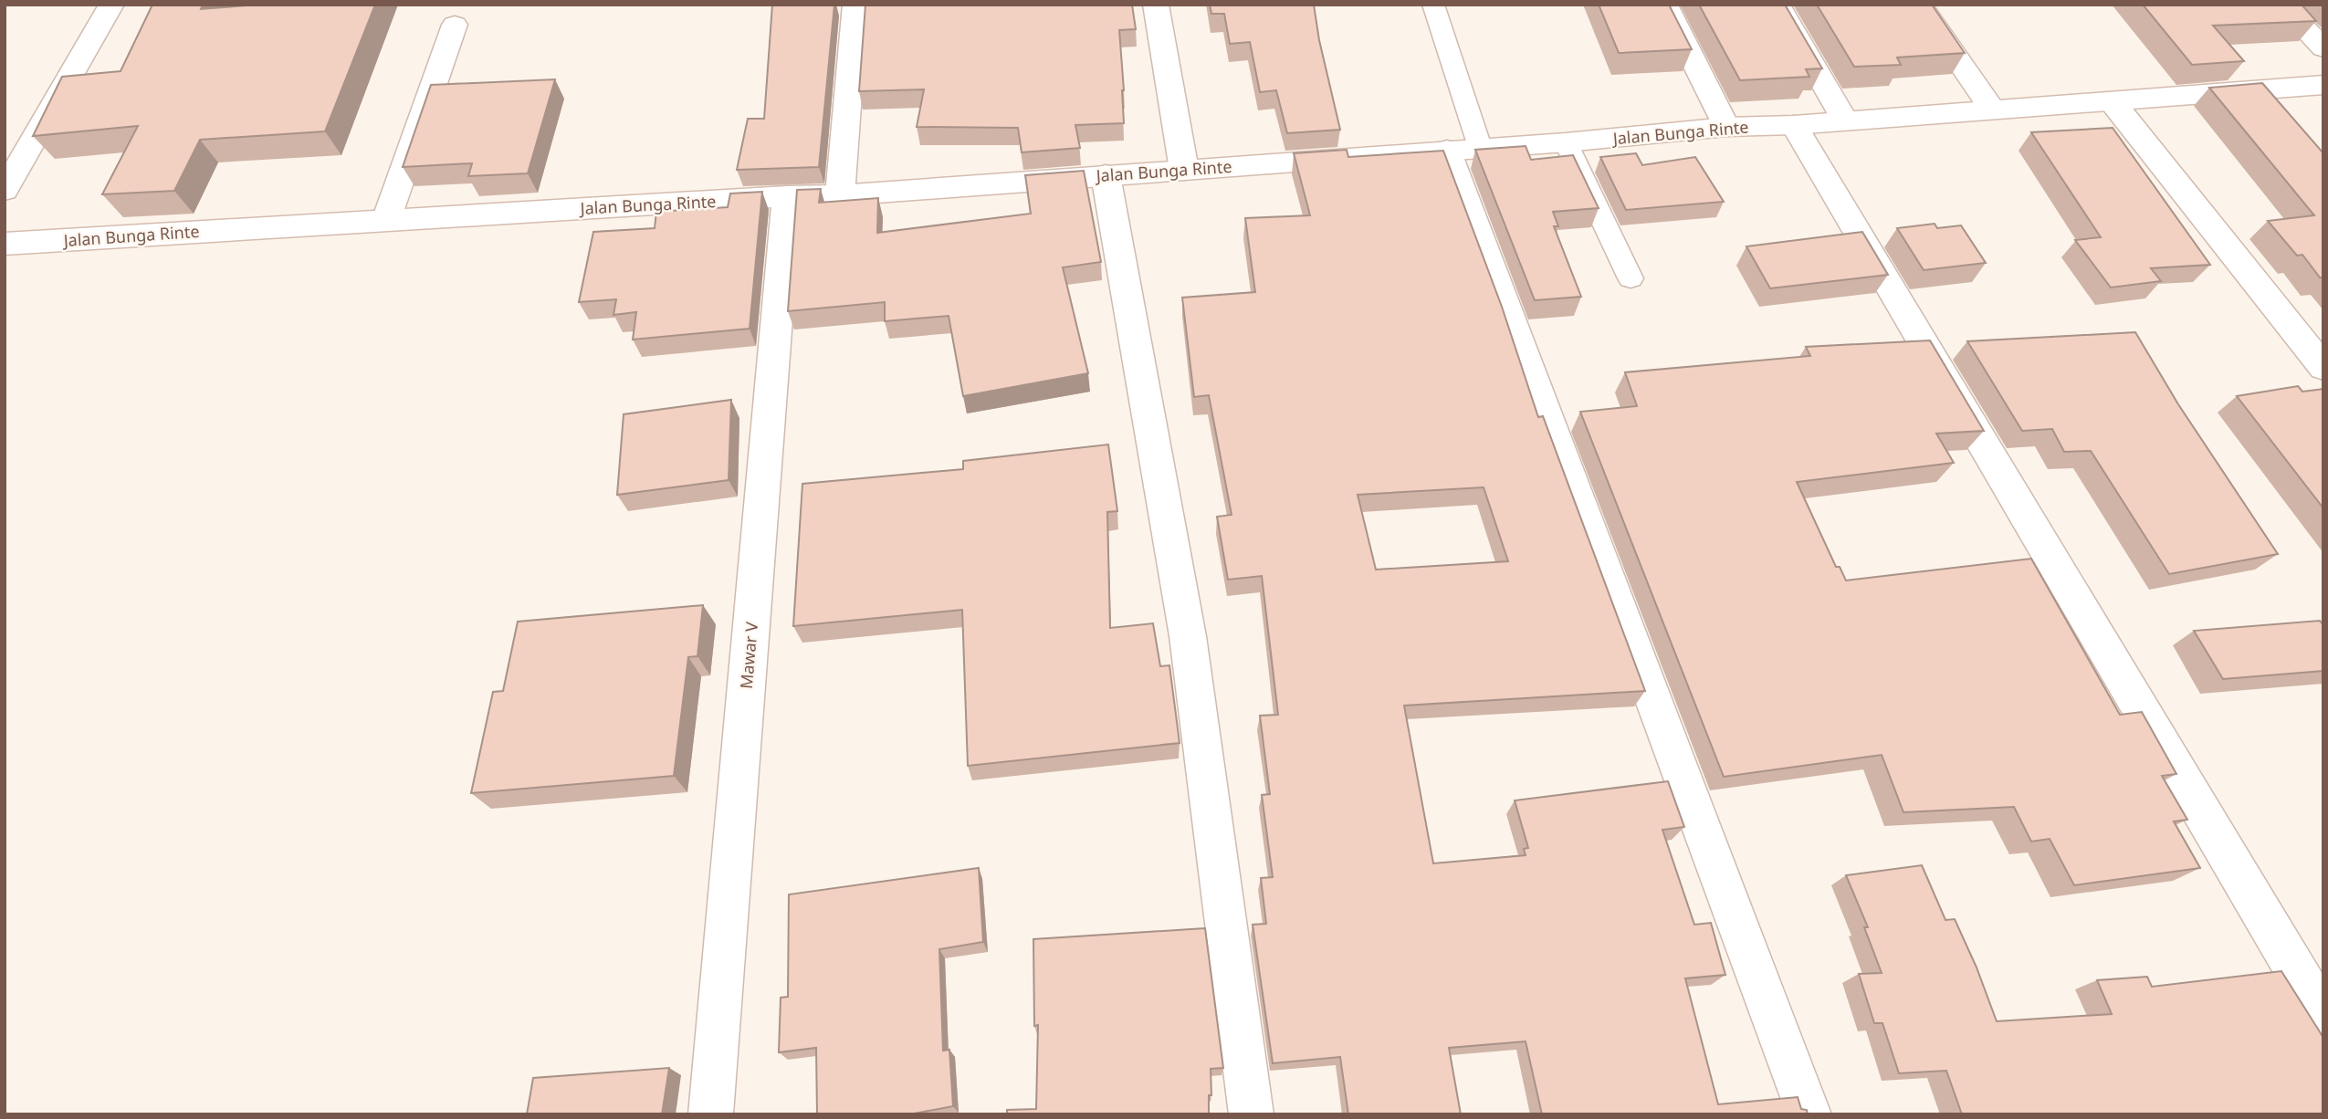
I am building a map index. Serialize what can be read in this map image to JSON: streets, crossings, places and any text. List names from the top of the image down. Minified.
{"streets":{"street":["Jalan Bunga Rinte","Mawar V"]},"crossings":[["Jalan Bunga Rinte","Mawar V"]]}
